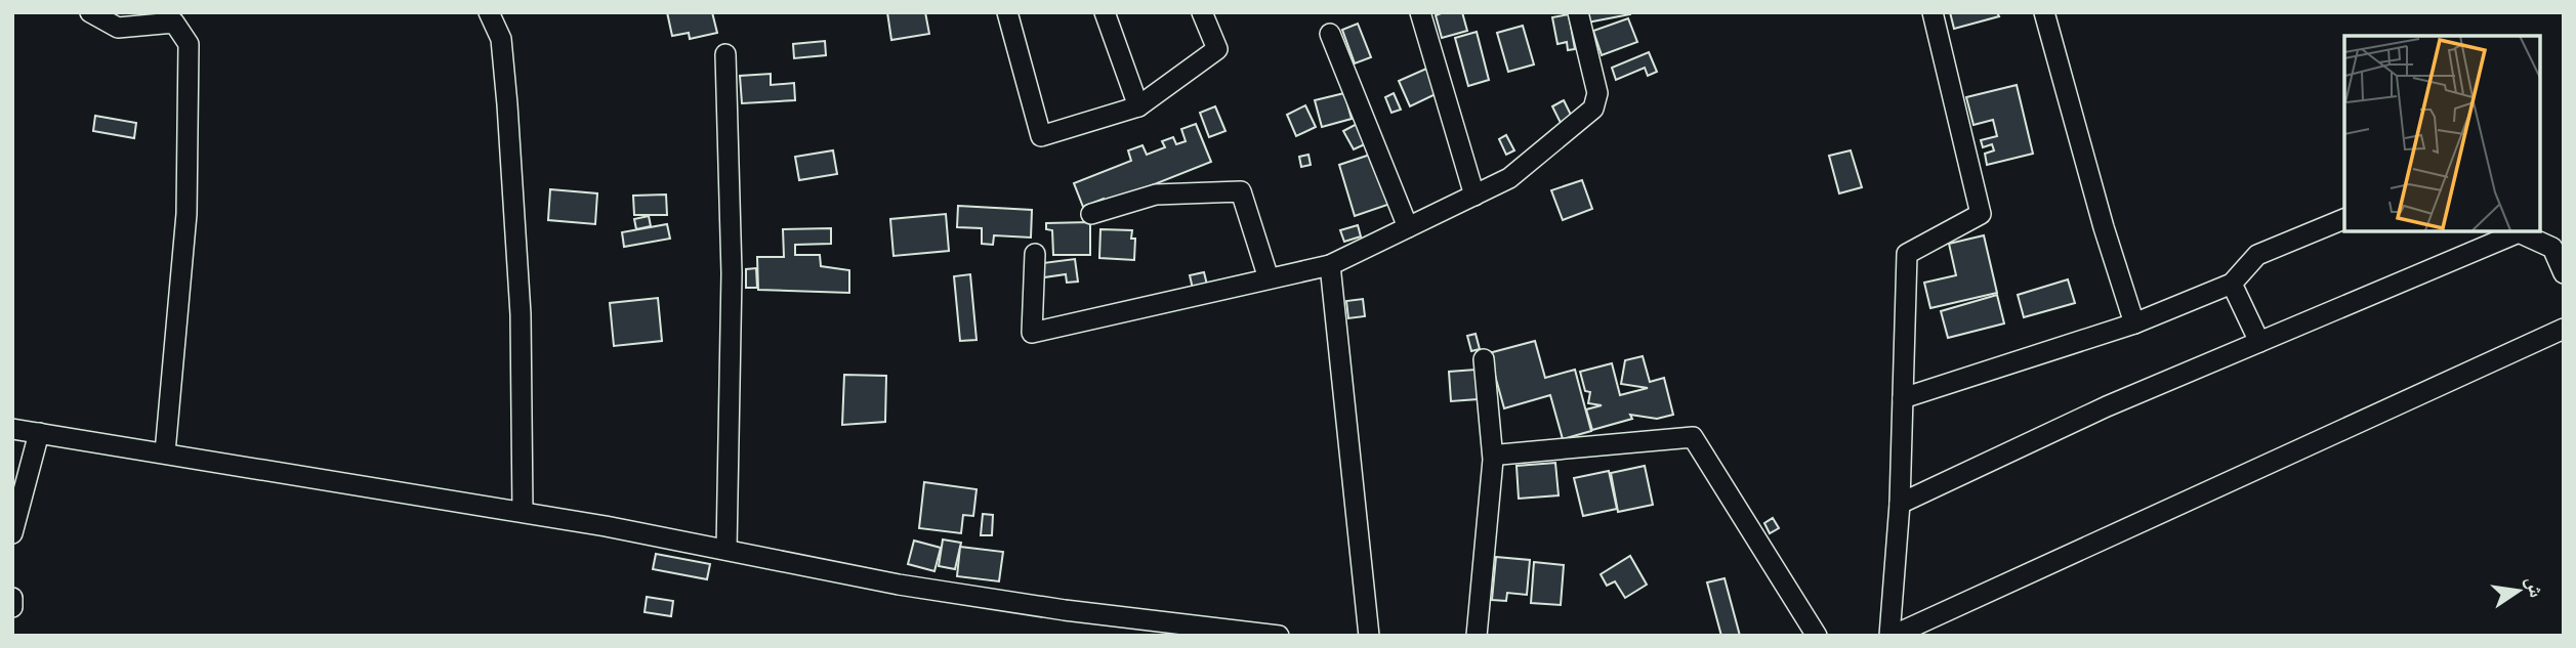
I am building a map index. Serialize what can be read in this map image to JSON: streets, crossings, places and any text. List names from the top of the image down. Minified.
{"north":"right"}
